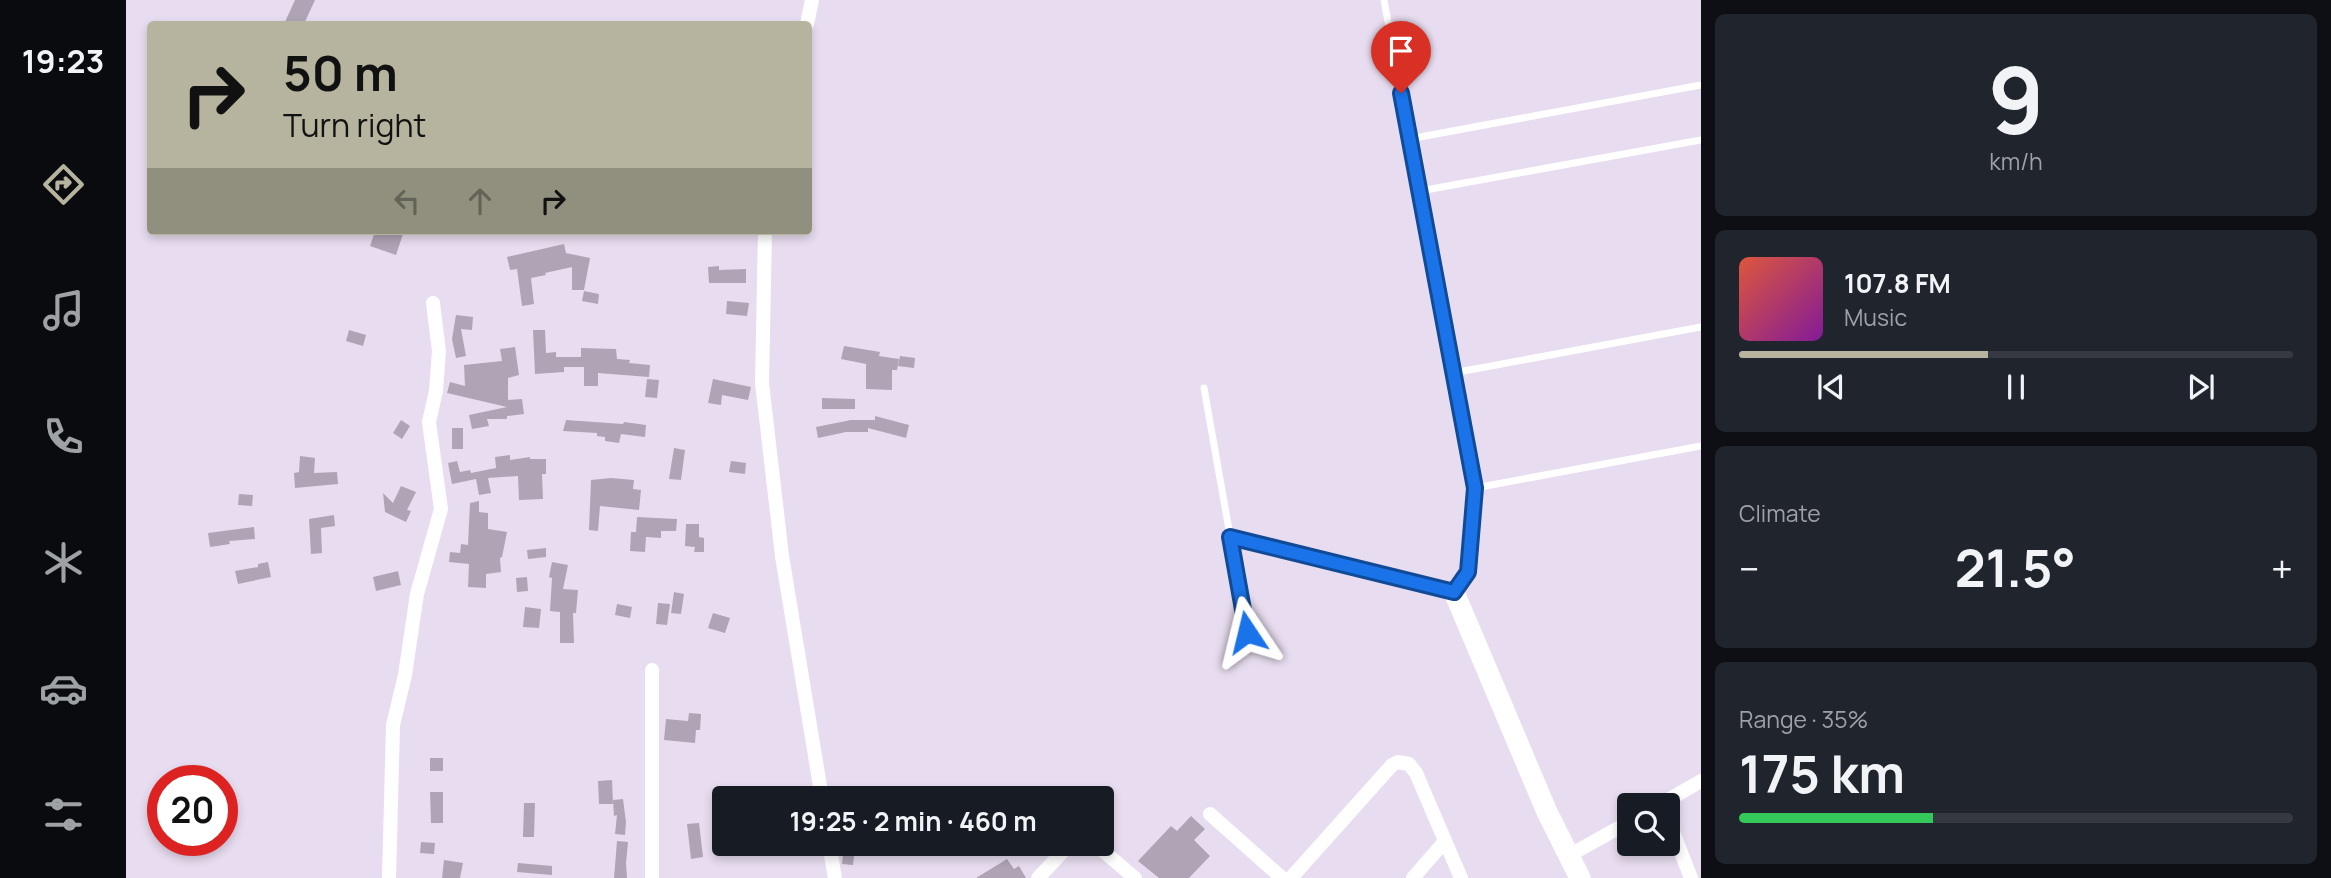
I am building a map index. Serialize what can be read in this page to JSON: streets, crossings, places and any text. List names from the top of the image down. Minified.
{"page":{"tabs":"19:23","tile":[["9","km/h"],"Climate",["Range · 35%","175 km"]],"turn":["50 m","Turn right"],"song":["107.8 FM","Music"],"heat":["−","21.5°","+"],"limit":"20","trip":"19:25 · 2 min · 460 m"}}
